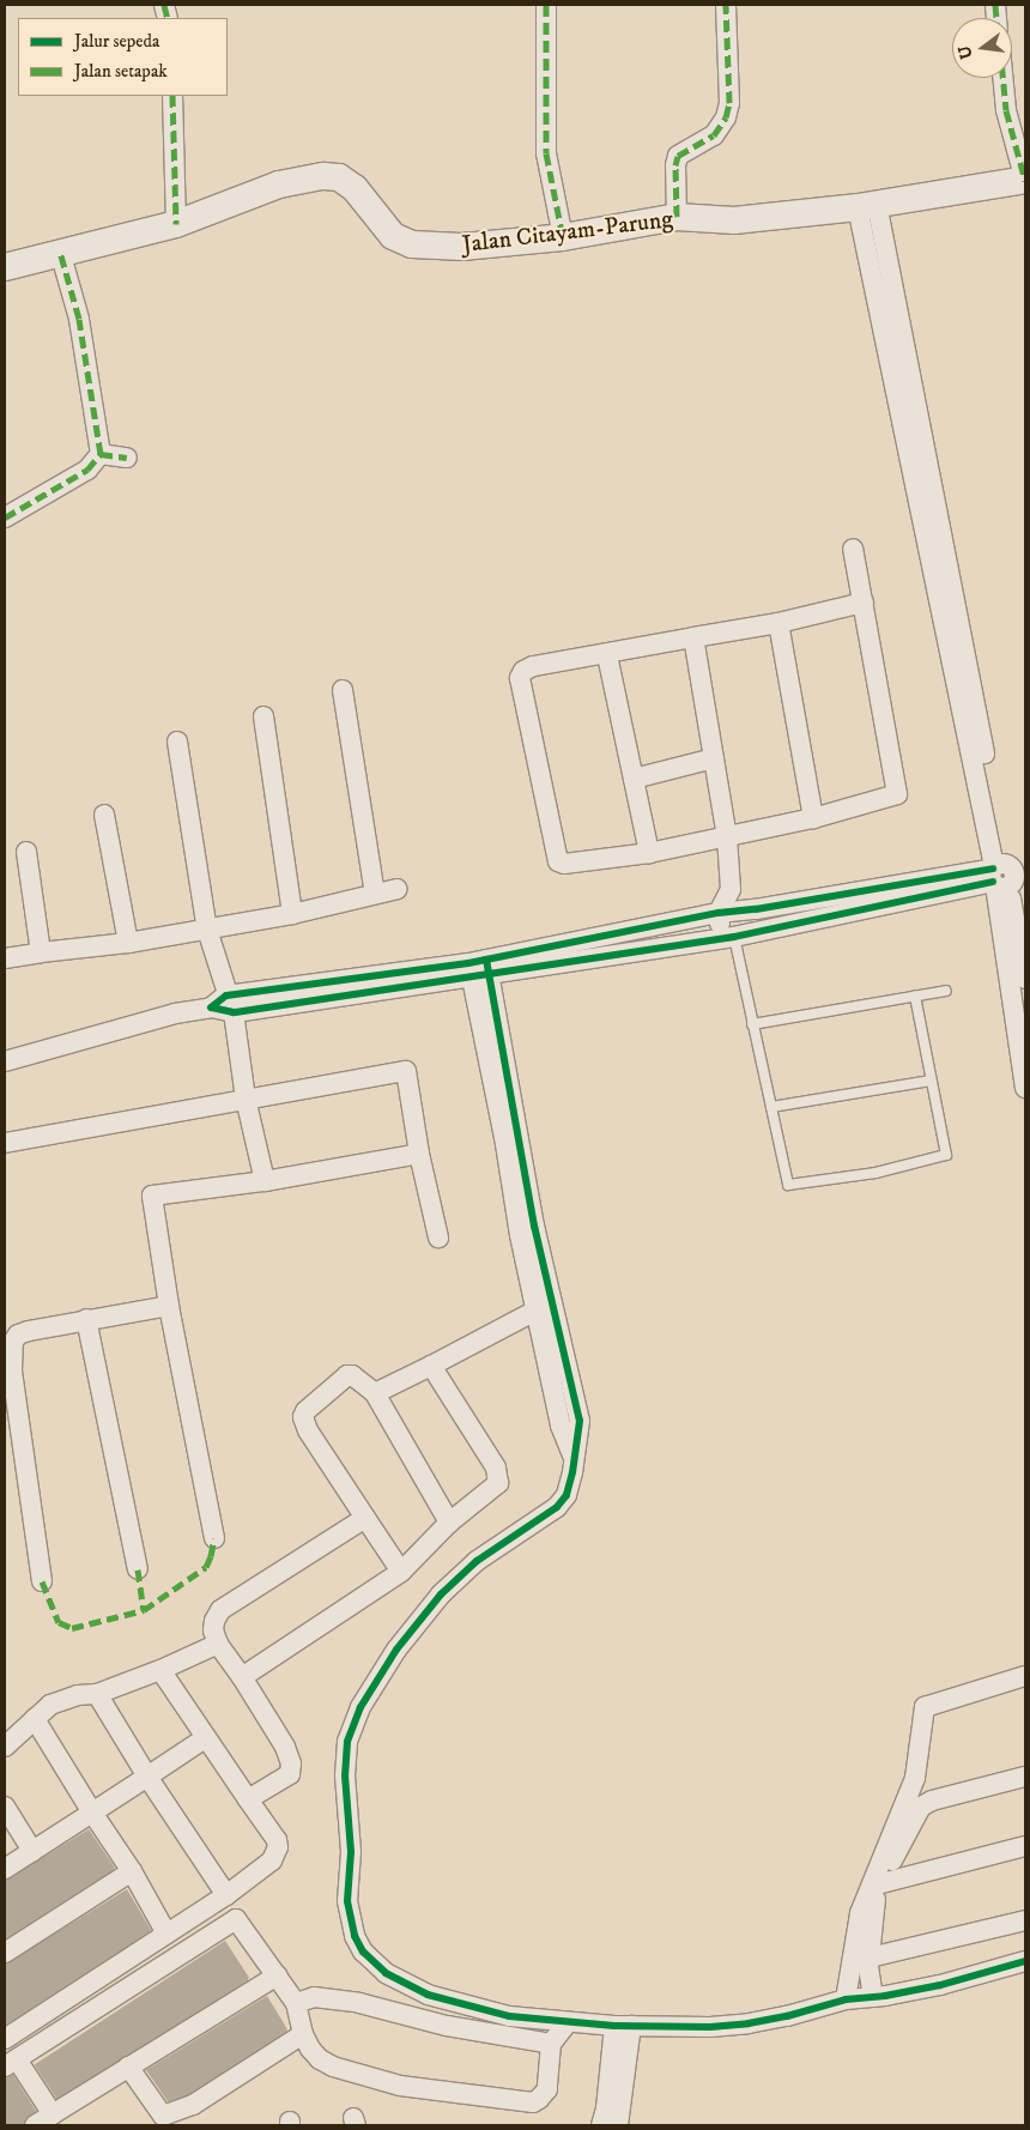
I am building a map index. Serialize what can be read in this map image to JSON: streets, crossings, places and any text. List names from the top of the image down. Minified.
{"streets":{"main road":["Jalan Citayam-Parung"]},"legend":["Jalur sepeda","Jalan setapak"],"north":"left"}
